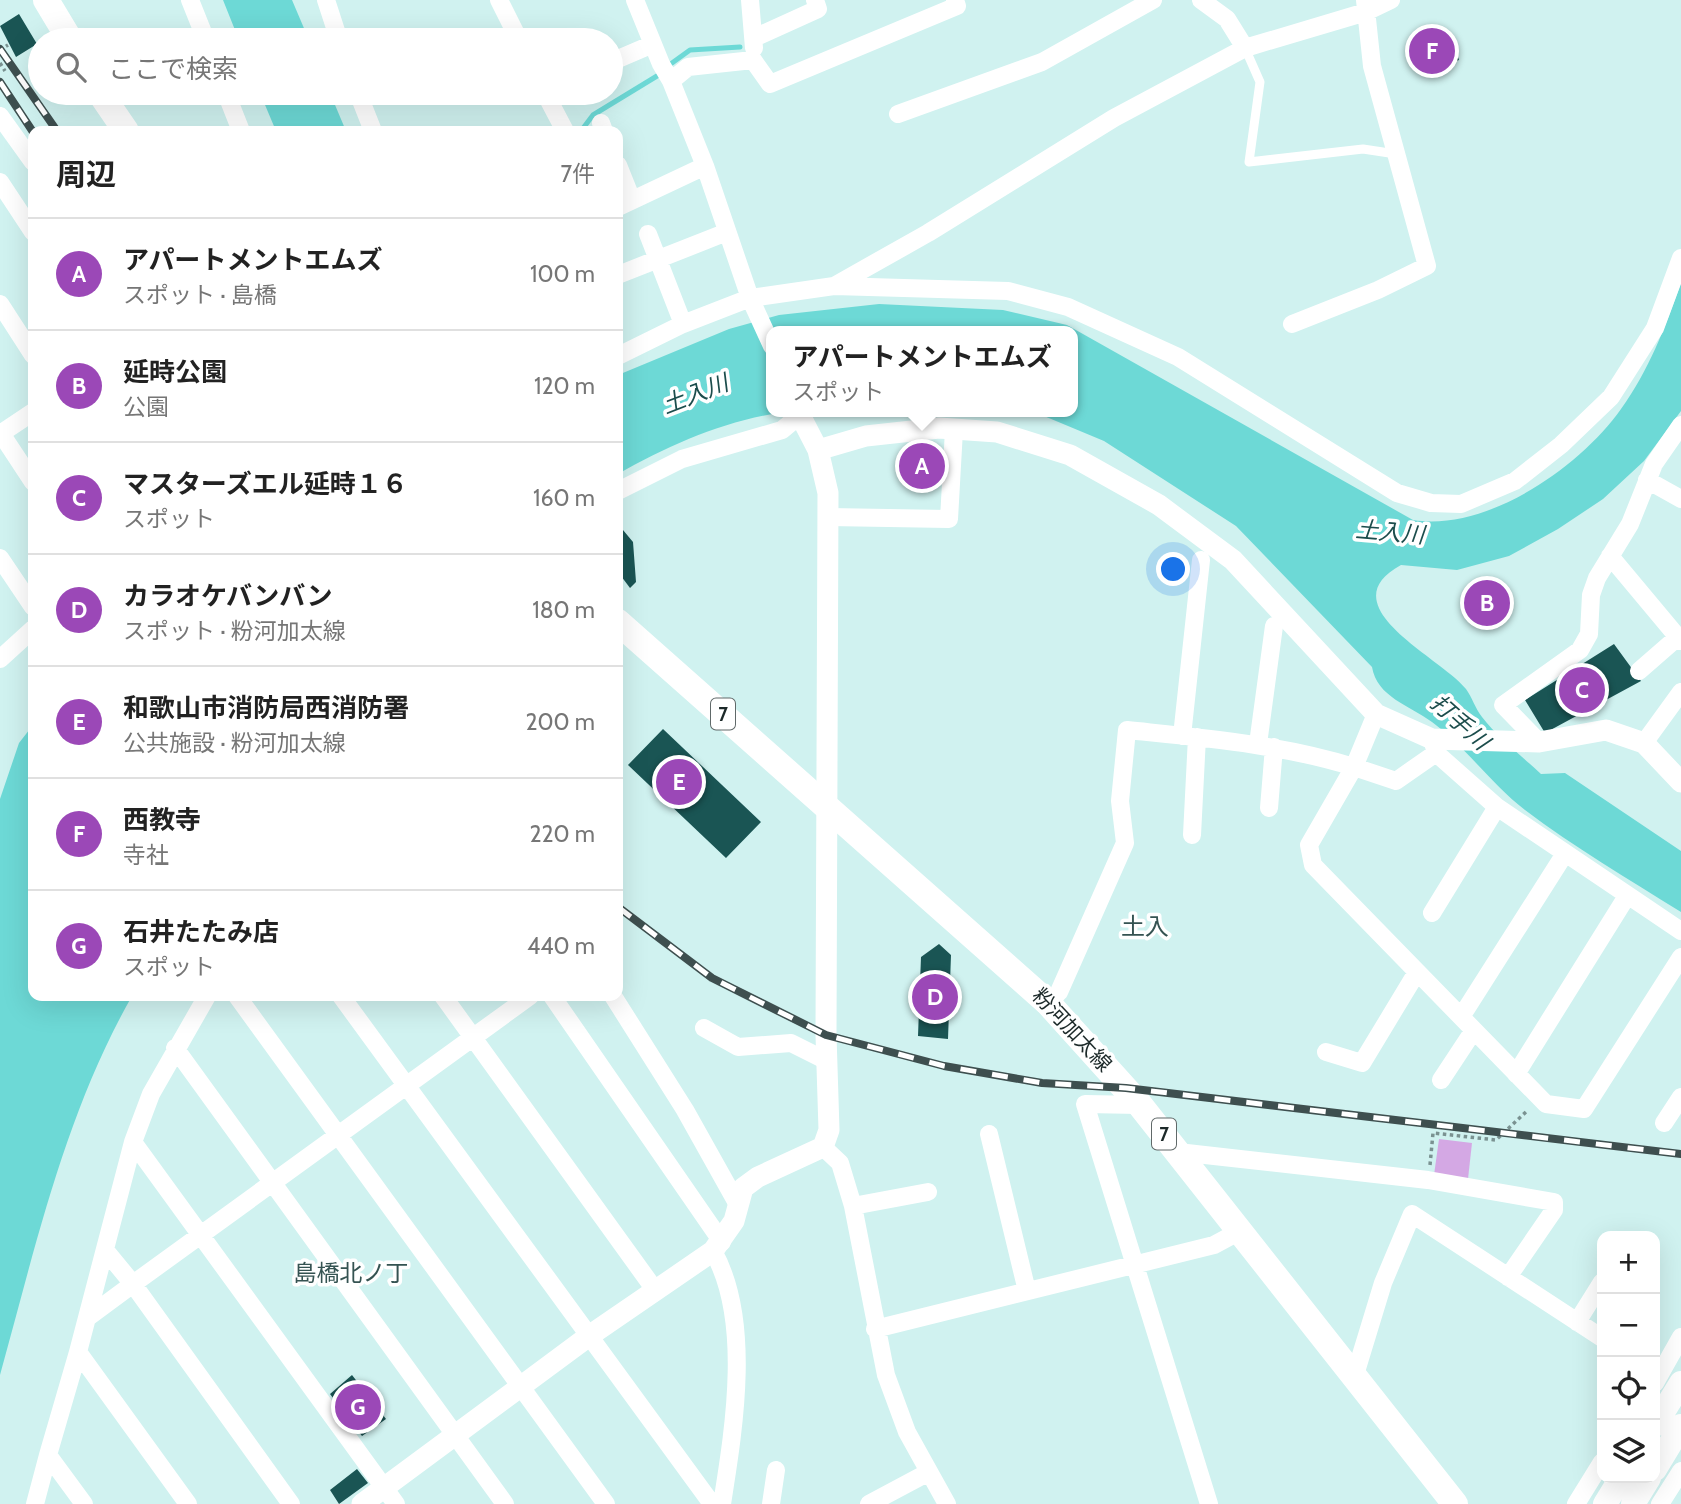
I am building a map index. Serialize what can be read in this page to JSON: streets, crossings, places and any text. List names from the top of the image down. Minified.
{"streets":{"main road":["7","粉河加太線"]},"districts":["土入","島橋北ノ丁"],"water":["土入川","打手川"],"page":{"pins":["F","A","B","C","E","D","G"],"search":"ここで検索","heading":["周辺","7件"],"list":[{"mark":"A","name":"アパートメントエムズ","note":"スポット · 島橋","value":"100 m"},{"mark":"B","name":"延時公園","note":"公園","value":"120 m"},{"mark":"C","name":"マスターズエル延時１６","note":"スポット","value":"160 m"},{"mark":"D","name":"カラオケバンバン","note":"スポット · 粉河加太線","value":"180 m"},{"mark":"E","name":"和歌山市消防局西消防署","note":"公共施設 · 粉河加太線","value":"200 m"},{"mark":"F","name":"西教寺","note":"寺社","value":"220 m"},{"mark":"G","name":"石井たたみ店","note":"スポット","value":"440 m"}],"popup":["アパートメントエムズ","スポット"],"map_buttons":["+","−"]}}
